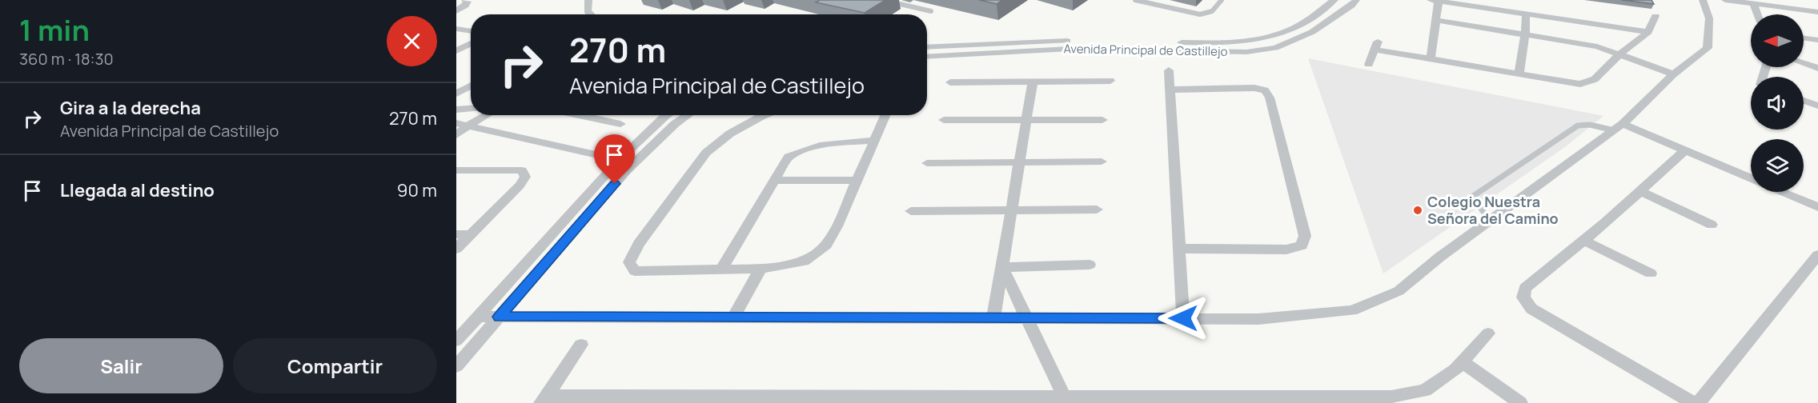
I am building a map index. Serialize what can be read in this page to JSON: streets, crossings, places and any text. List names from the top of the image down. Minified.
{"streets":{"street":["Avenida Principal de Castillejo"]},"places":["Colegio Nuestra Señora del Camino"],"north":"left","page":{"heading":["1 min","360 m · 18:30"],"turn":["270 m","Avenida Principal de Castillejo"],"list":[{"name":"Gira a la derecha","note":"Avenida Principal de Castillejo","value":"270 m"},{"name":"Llegada al destino","value":"90 m"}],"buttons":["Salir","Compartir"]}}
